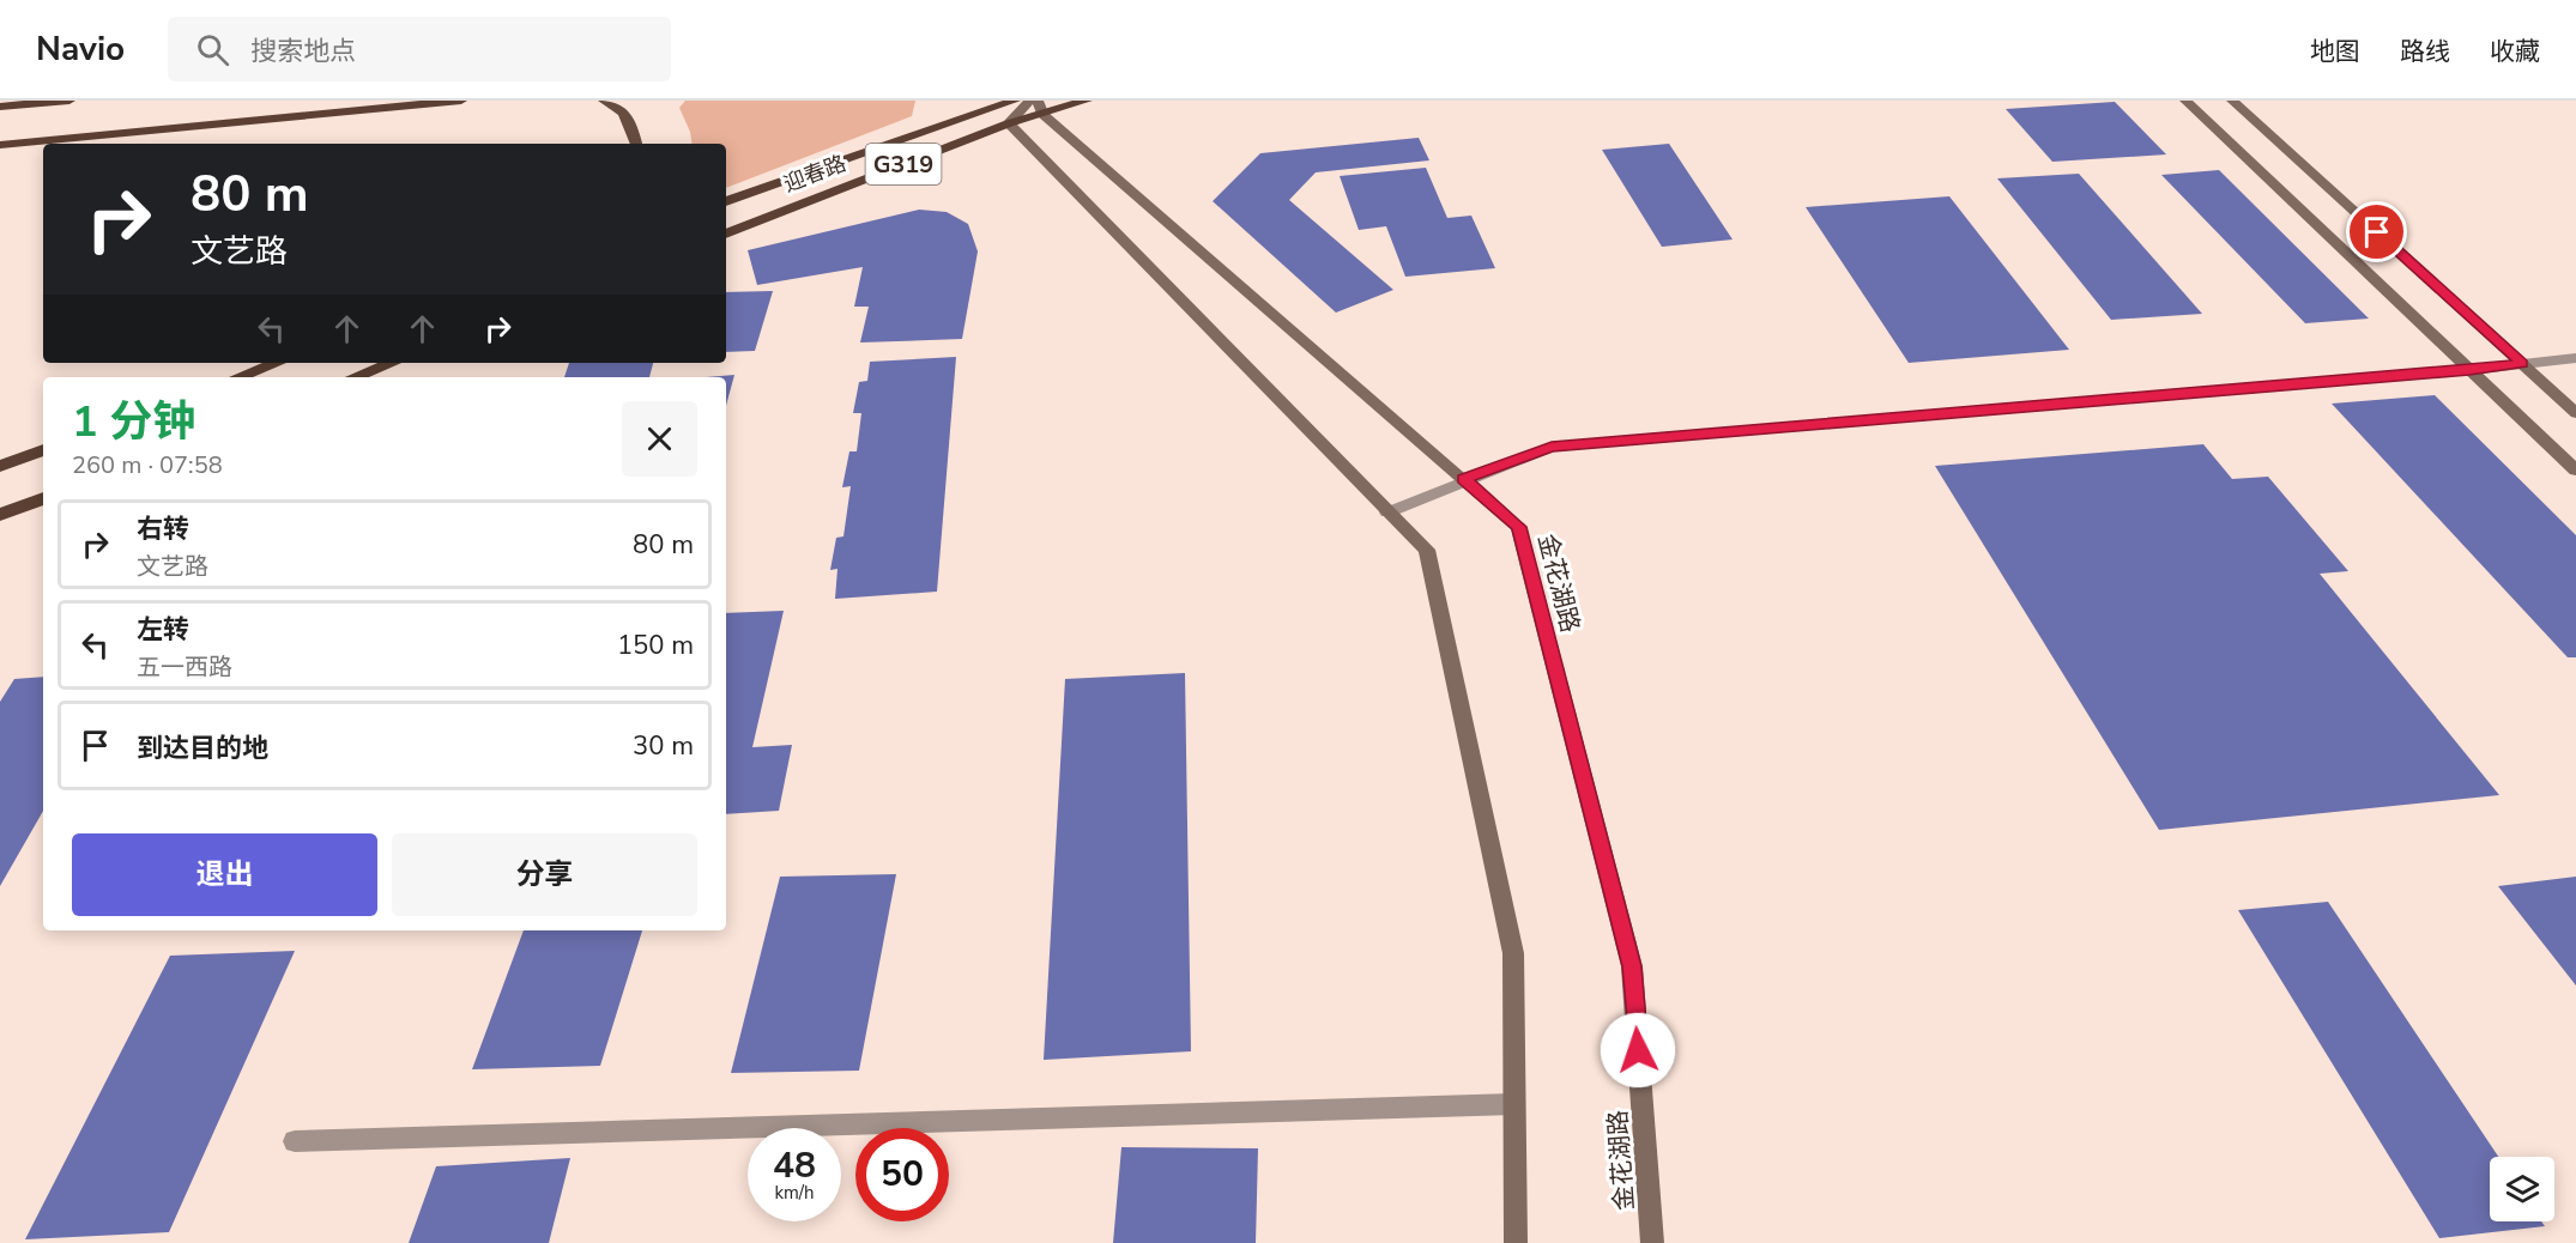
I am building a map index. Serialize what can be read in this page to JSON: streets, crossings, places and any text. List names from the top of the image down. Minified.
{"streets":{"highway":["G319","迎春路"],"main road":["金花湖路"]},"page":{"header":"Navio","search":"搜索地点","nav":["地图","路线","收藏"],"turn":["80 m","文艺路"],"heading":["1 分钟","260 m · 07:58"],"list":[{"name":"右转","note":"文艺路","value":"80 m"},{"name":"左转","note":"五一西路","value":"150 m"},{"name":"到达目的地","value":"30 m"}],"buttons":["退出","分享"],"speed":"48 km/h","limit":"50"}}
